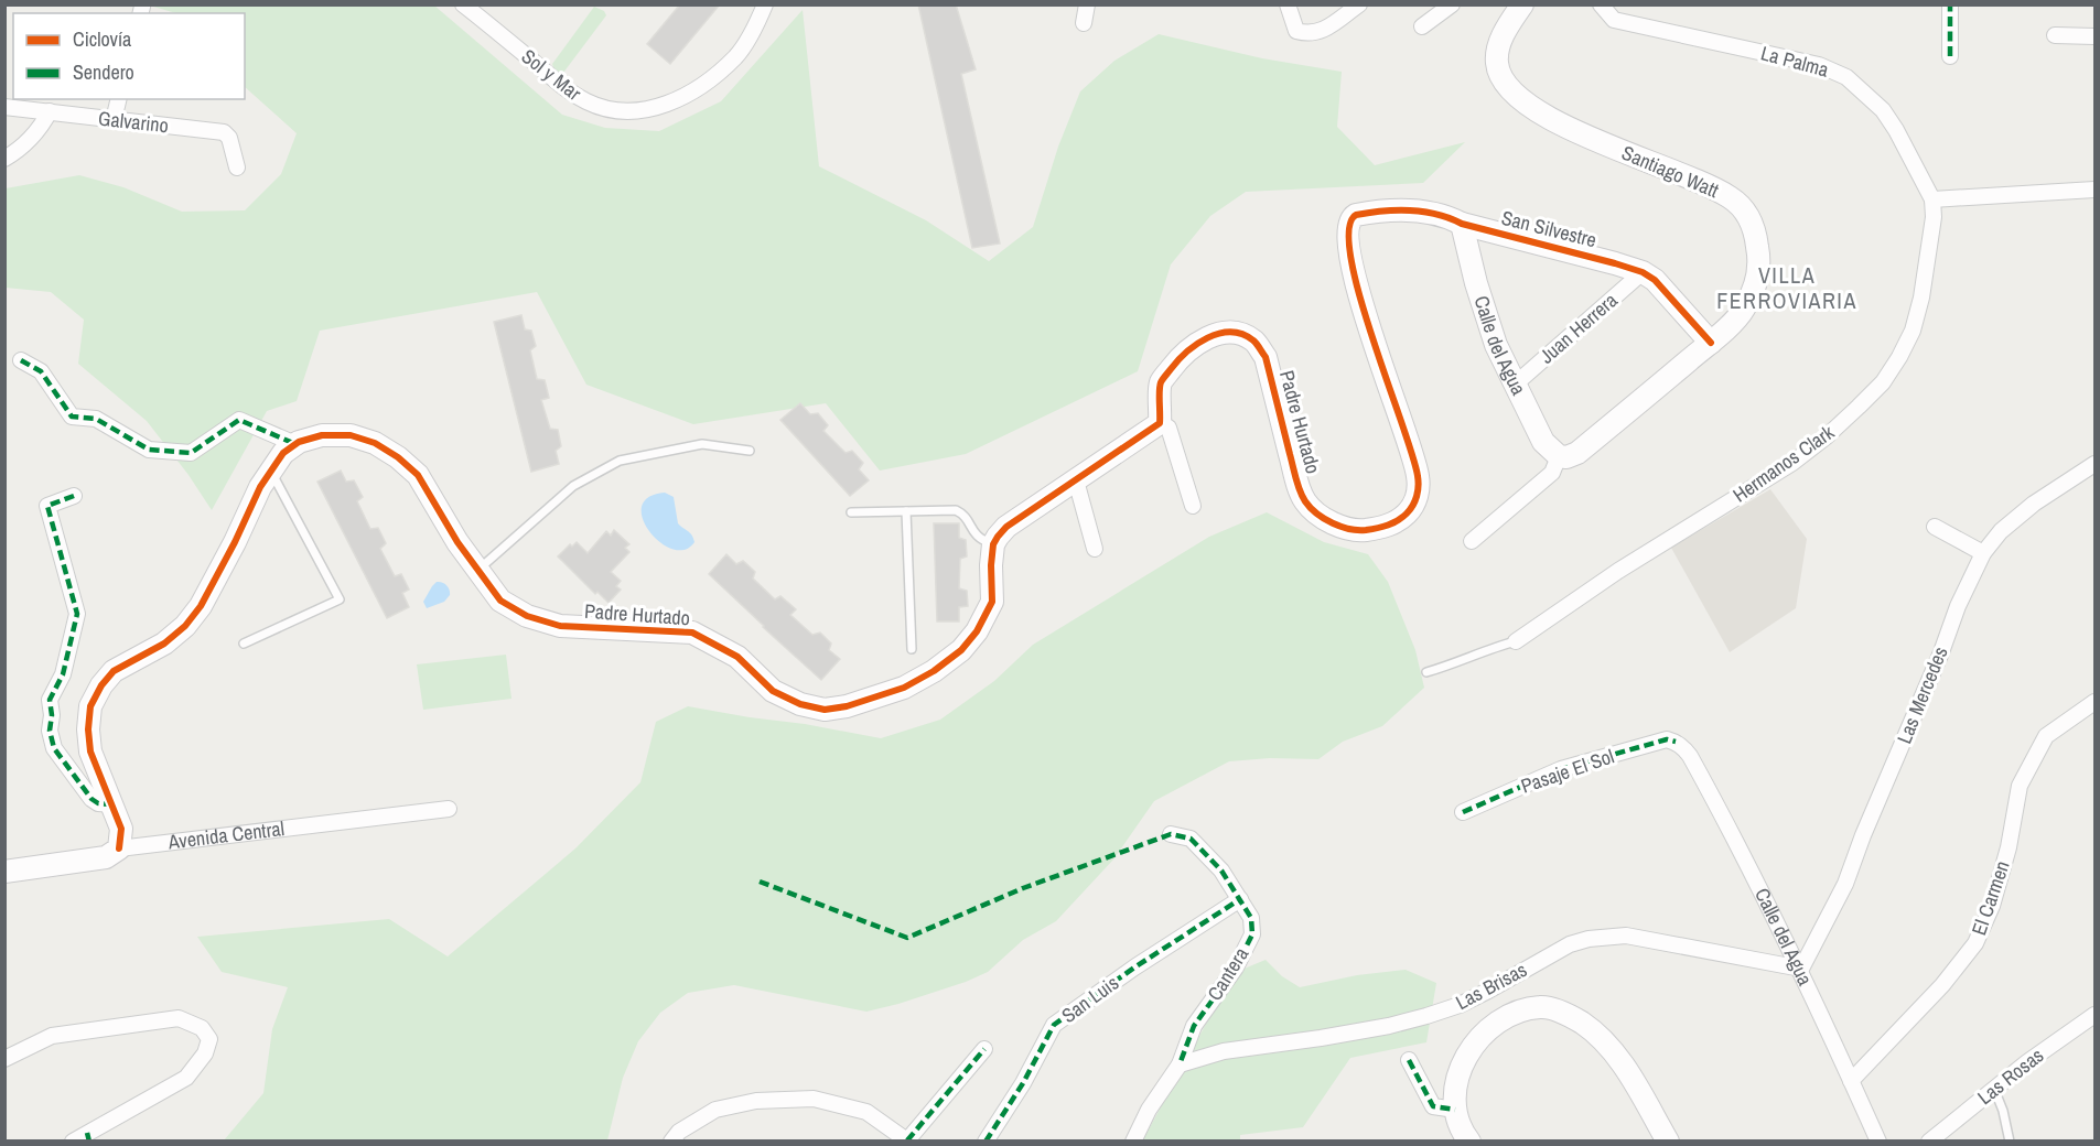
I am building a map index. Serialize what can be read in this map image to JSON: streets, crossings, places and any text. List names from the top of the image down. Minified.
{"streets":{"street":["La Palma","Sol y Mar","Galvarino","Santiago Watt","San Silvestre","Juan Herrera","Calle del Agua","Padre Hurtado","Hermanos Clark","Las Mercedes","Pasaje El Sol","Avenida Central","El Carmen","Cantera","Las Brisas","San Luis","Las Rosas"]},"crossings":[["La Palma","Hermanos Clark"],["Santiago Watt","San Silvestre"],["Santiago Watt","Calle del Agua"],["San Silvestre","Juan Herrera"],["San Silvestre","Calle del Agua"],["San Silvestre","Padre Hurtado"],["Juan Herrera","Calle del Agua"],["Calle del Agua","Las Mercedes"],["Calle del Agua","Pasaje El Sol"],["Calle del Agua","El Carmen"],["Calle del Agua","Las Brisas"],["Las Mercedes","Las Brisas"],["Cantera","Las Brisas"],["Cantera","San Luis"]],"districts":["VILLA FERROVIARIA"],"legend":["Ciclovía","Sendero"]}
